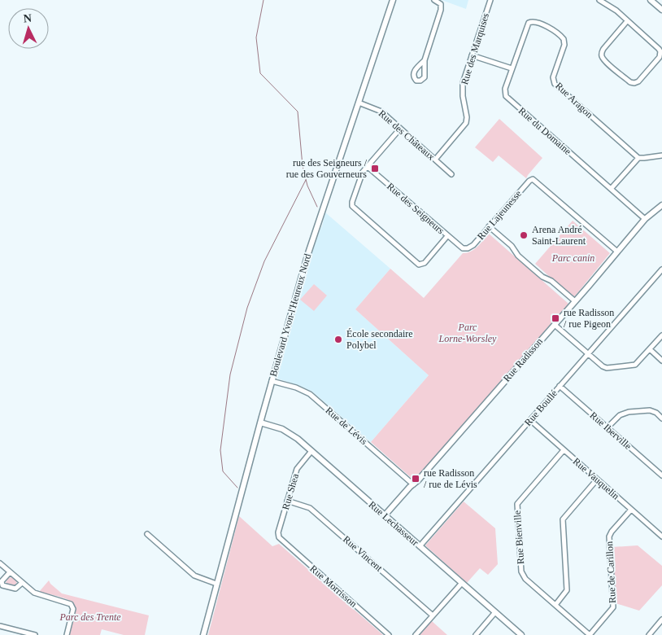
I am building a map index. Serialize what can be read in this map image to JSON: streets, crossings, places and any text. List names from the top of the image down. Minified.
{"streets":{"street":["Rue des Marquises","Rue Aragon","Rue du Domaine","Rue des Châteaux","Rue des Seigneurs","Rue Lajeunesse","Boulevard Yvon-l'Heureux Nord","Rue Radisson","Rue Boullé","Rue de Lévis","Rue Iberville","Rue Vauquelin","Rue Shea","Rue Lechasseur","Rue Bienville","Rue Vincent","Rue de Carillon","Rue Morrisson"]},"crossings":[["Rue des Marquises","Rue des Châteaux"],["Rue Aragon","Rue du Domaine"],["Rue du Domaine","Rue Radisson"],["Rue des Châteaux","Boulevard Yvon-l'Heureux Nord"],["Rue des Seigneurs","Rue Lajeunesse"],["Rue Lajeunesse","Rue Radisson"],["Boulevard Yvon-l'Heureux Nord","Rue de Lévis"],["Boulevard Yvon-l'Heureux Nord","Rue Lechasseur"],["Rue Radisson","Rue de Lévis"],["Rue Radisson","Rue Lechasseur"],["Rue Boullé","Rue Iberville"],["Rue Boullé","Rue Vauquelin"],["Rue Boullé","Rue Lechasseur"],["Rue Vauquelin","Rue Bienville"],["Rue Vauquelin","Rue de Carillon"],["Rue Shea","Rue Lechasseur"],["Rue Shea","Rue Vincent"],["Rue Shea","Rue Morrisson"],["Rue Bienville","Rue de Carillon"]],"parks":["Parc canin","Parc Lorne-Worsley","Parc des Trente"],"places":{"transit":["rue des Seigneurs / rue des Gouverneurs","rue Radisson / rue Pigeon","rue Radisson / rue de Lévis"],"other":["Arena André Saint-Laurent","École secondaire Polybel"]},"north":"top"}
